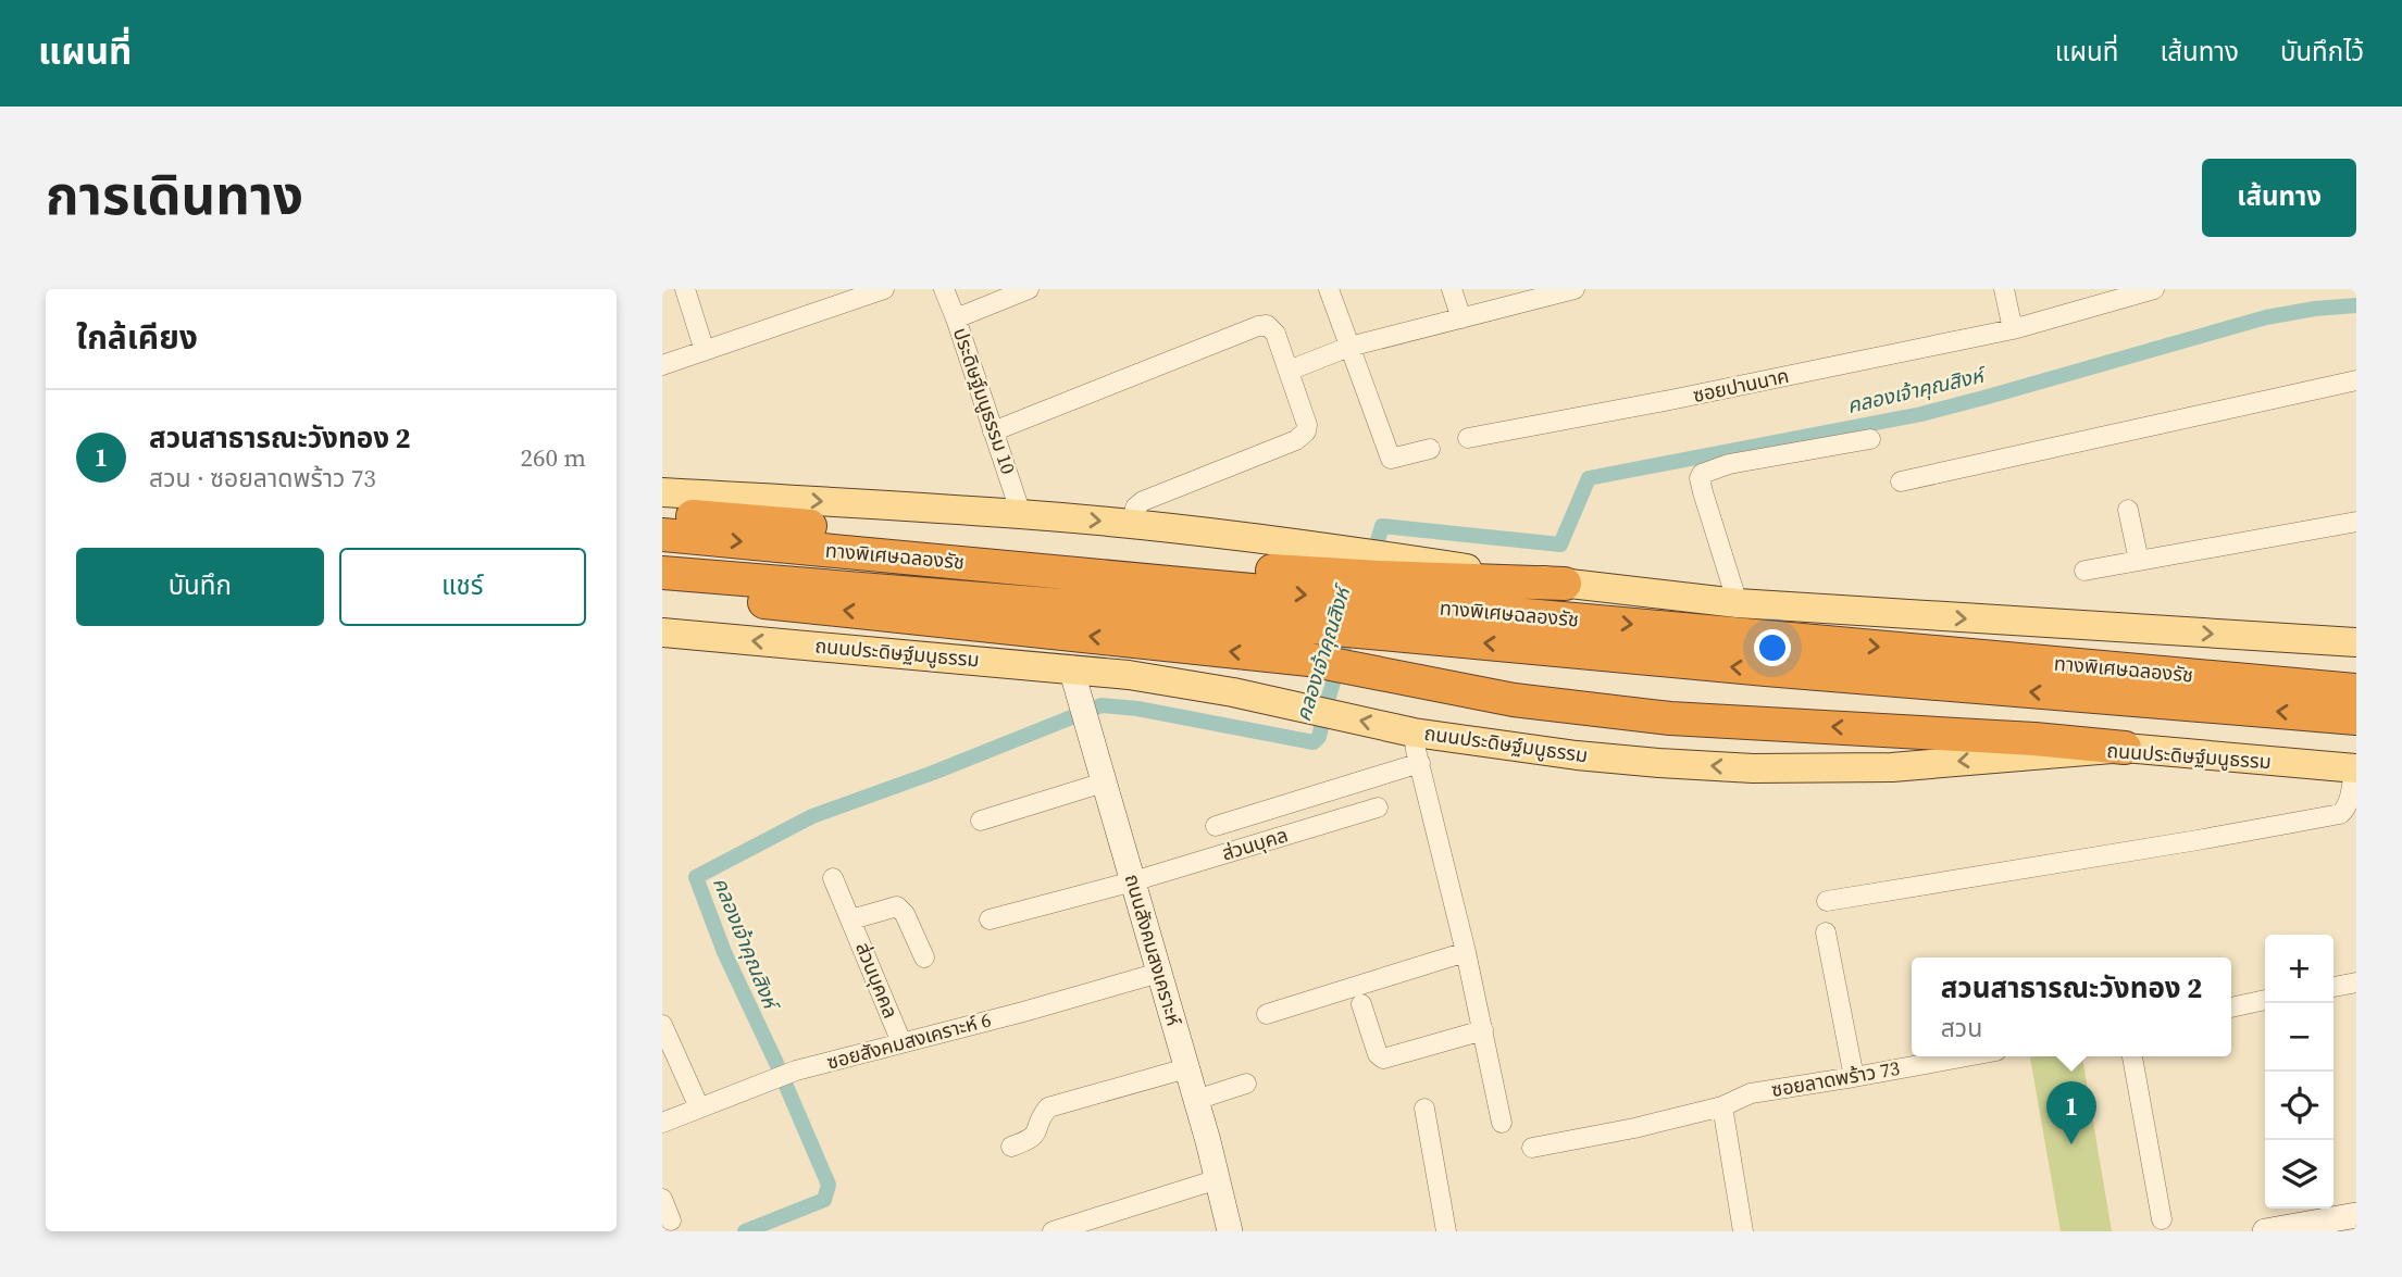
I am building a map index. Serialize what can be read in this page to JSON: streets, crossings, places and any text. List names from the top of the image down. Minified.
{"streets":{"highway":["ทางพิเศษฉลองรัช"],"main road":["ถนนประดิษฐ์มนูธรรม","ถนนสังคมสงเคราะห์"],"street":["ซอยปานนาค","ประดิษฐ์มนูธรรม 10","ส่วนบุคล","ส่วนบุคคล","ซอยสังคมสงเคราะห์ 6","ซอยลาดพร้าว 73"]},"crossings":[["ถนนประดิษฐ์มนูธรรม","ถนนสังคมสงเคราะห์"],["ส่วนบุคล","ถนนสังคมสงเคราะห์"],["ถนนสังคมสงเคราะห์","ซอยสังคมสงเคราะห์ 6"],["ส่วนบุคคล","ซอยสังคมสงเคราะห์ 6"]],"water":["คลองเจ้าคุณสิงห์"],"page":{"header":"แผนที่","nav":["แผนที่","เส้นทาง","บันทึกไว้"],"title":"การเดินทาง","buttons":["เส้นทาง",["บันทึก","แชร์"]],"heading":"ใกล้เคียง","list":[{"mark":"1","name":"สวนสาธารณะวังทอง 2","note":"สวน · ซอยลาดพร้าว 73","value":"260 m"}],"map_buttons":["+","−"],"popup":["สวนสาธารณะวังทอง 2","สวน"],"pins":"1"}}
